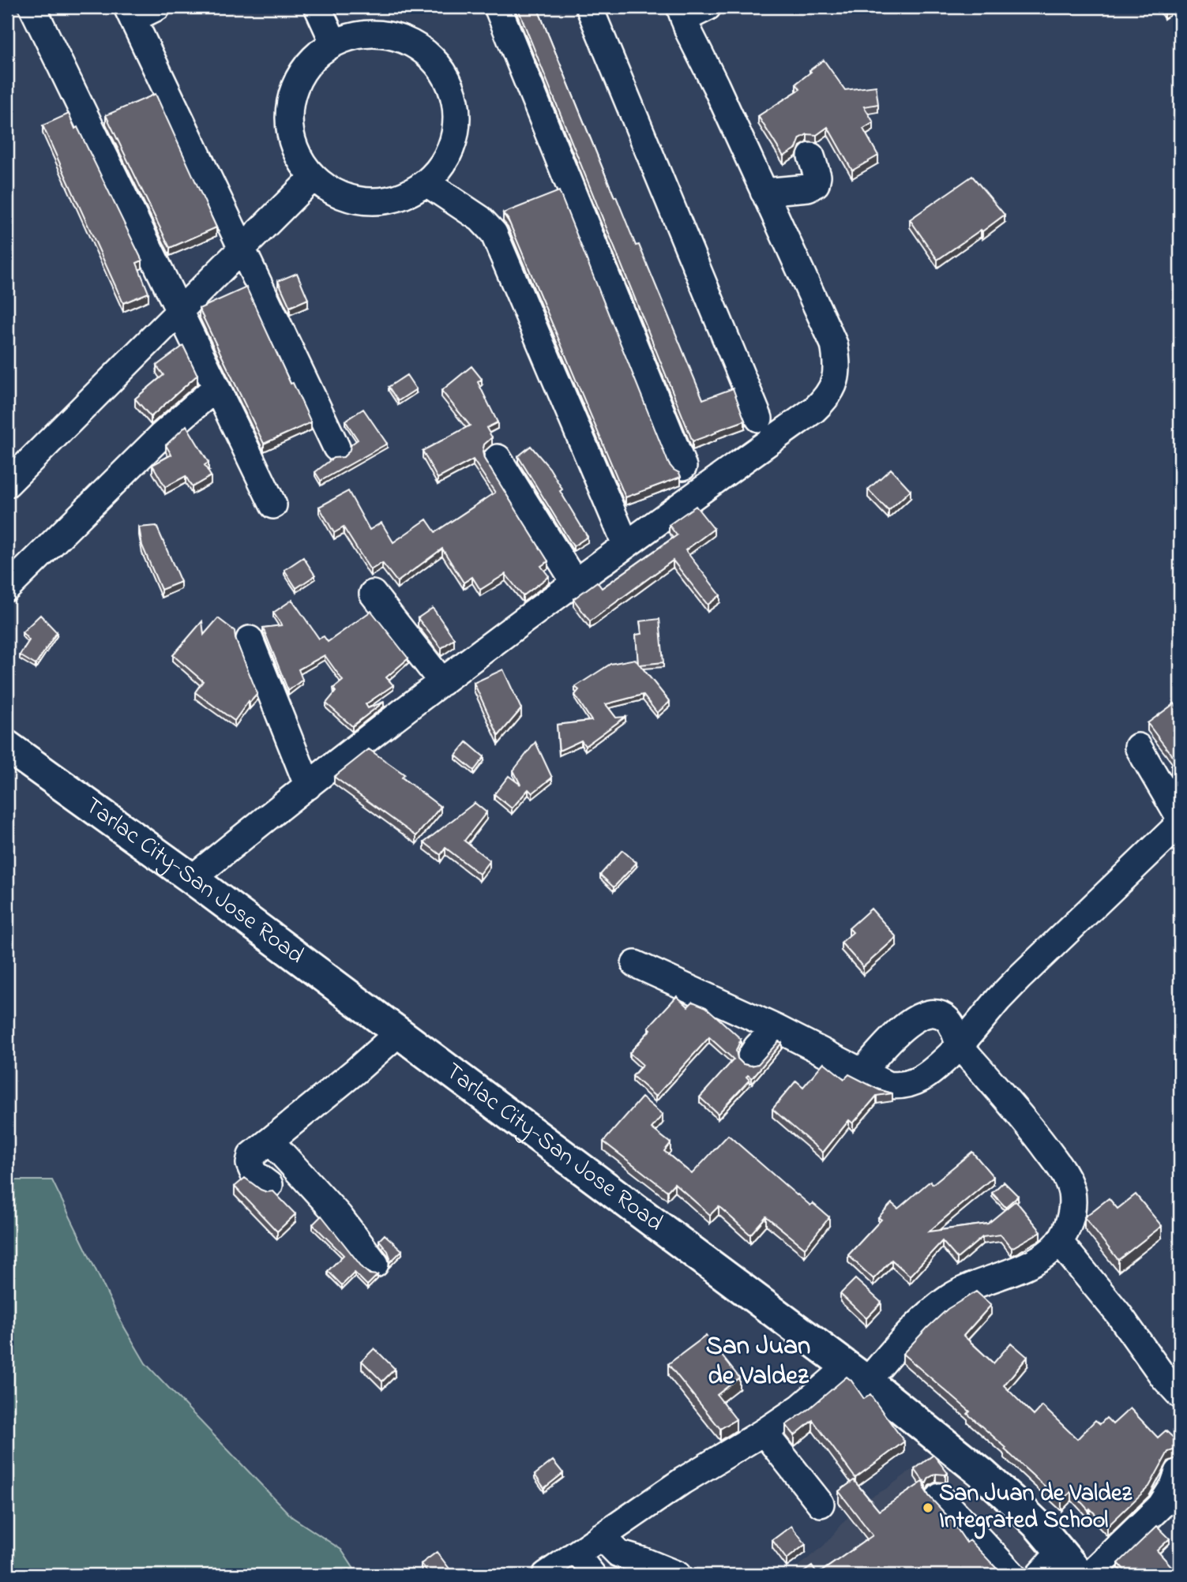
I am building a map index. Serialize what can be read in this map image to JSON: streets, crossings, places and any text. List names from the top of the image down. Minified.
{"streets":{"main road":["Tarlac City-San Jose Road"]},"districts":["San Juan de Valdez"],"places":["San Juan de Valdez Integrated School"]}
